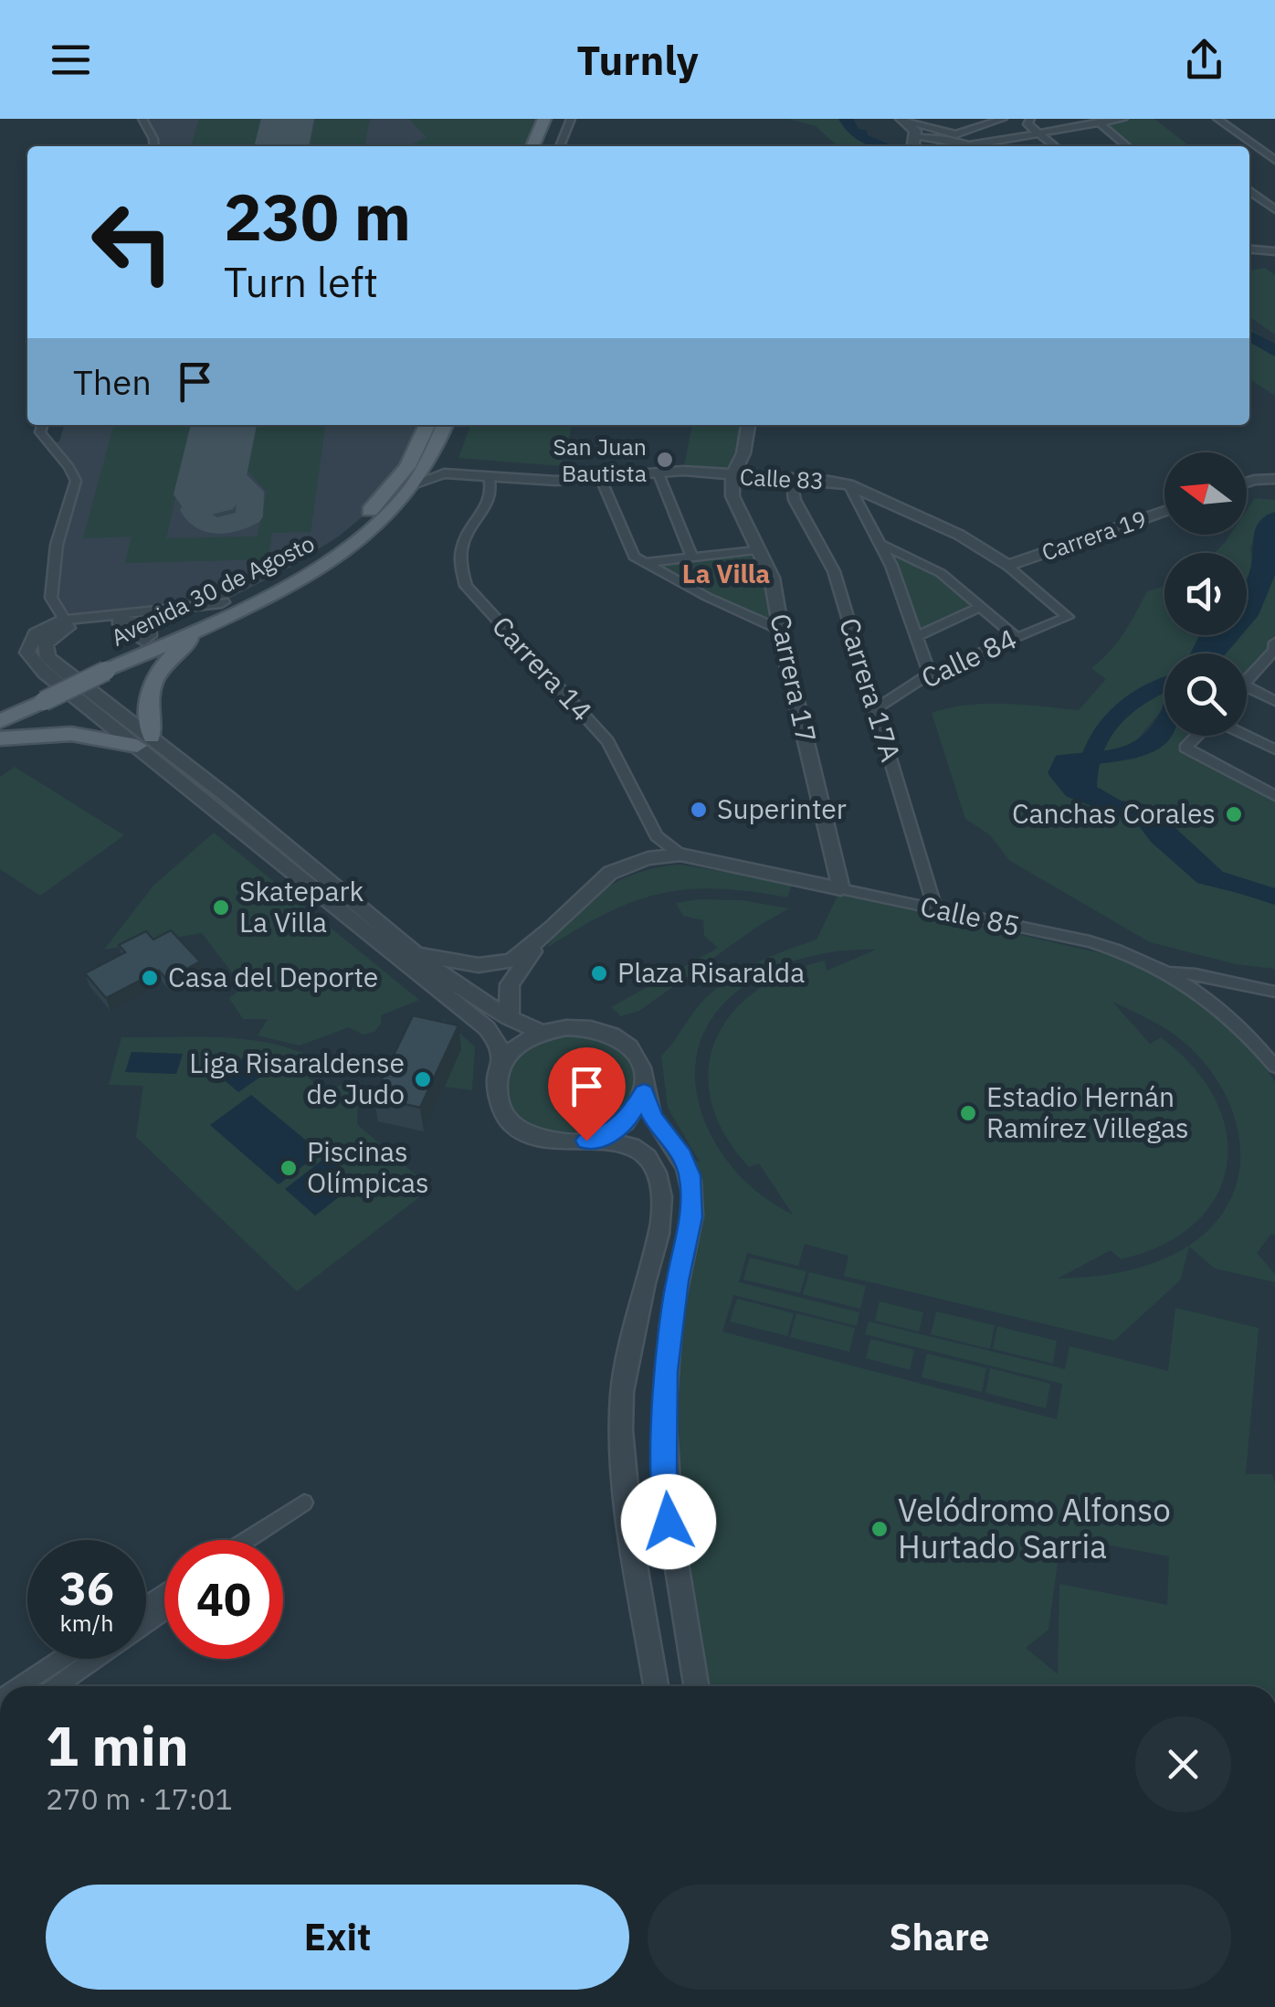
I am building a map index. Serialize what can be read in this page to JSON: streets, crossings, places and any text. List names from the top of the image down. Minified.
{"streets":{"main road":["Avenida 30 de Agosto"],"street":["Calle 83","Carrera 19","Calle 84","Carrera 14","Carrera 17","Carrera 17A","Calle 85"]},"crossings":[["Calle 83","Carrera 19"],["Calle 83","Avenida 30 de Agosto"],["Calle 83","Calle 84"],["Calle 83","Carrera 14"],["Calle 83","Carrera 17"],["Calle 83","Carrera 17A"],["Calle 84","Carrera 17A"],["Carrera 14","Calle 85"],["Carrera 17","Calle 85"],["Carrera 17A","Calle 85"]],"districts":["La Villa"],"places":["San Juan Bautista","Superinter","Canchas Corales","Skatepark La Villa","Plaza Risaralda","Casa del Deporte","Liga Risaraldense de Judo","Estadio Hernán Ramírez Villegas","Piscinas Olímpicas","Velódromo Alfonso Hurtado Sarria"],"north":"left","page":{"header":"Turnly","turn":["230 m","Turn left"],"then":"Then","speed":"36 km/h","limit":"40","heading":["1 min","270 m · 17:01"],"buttons":["Exit","Share"]}}
